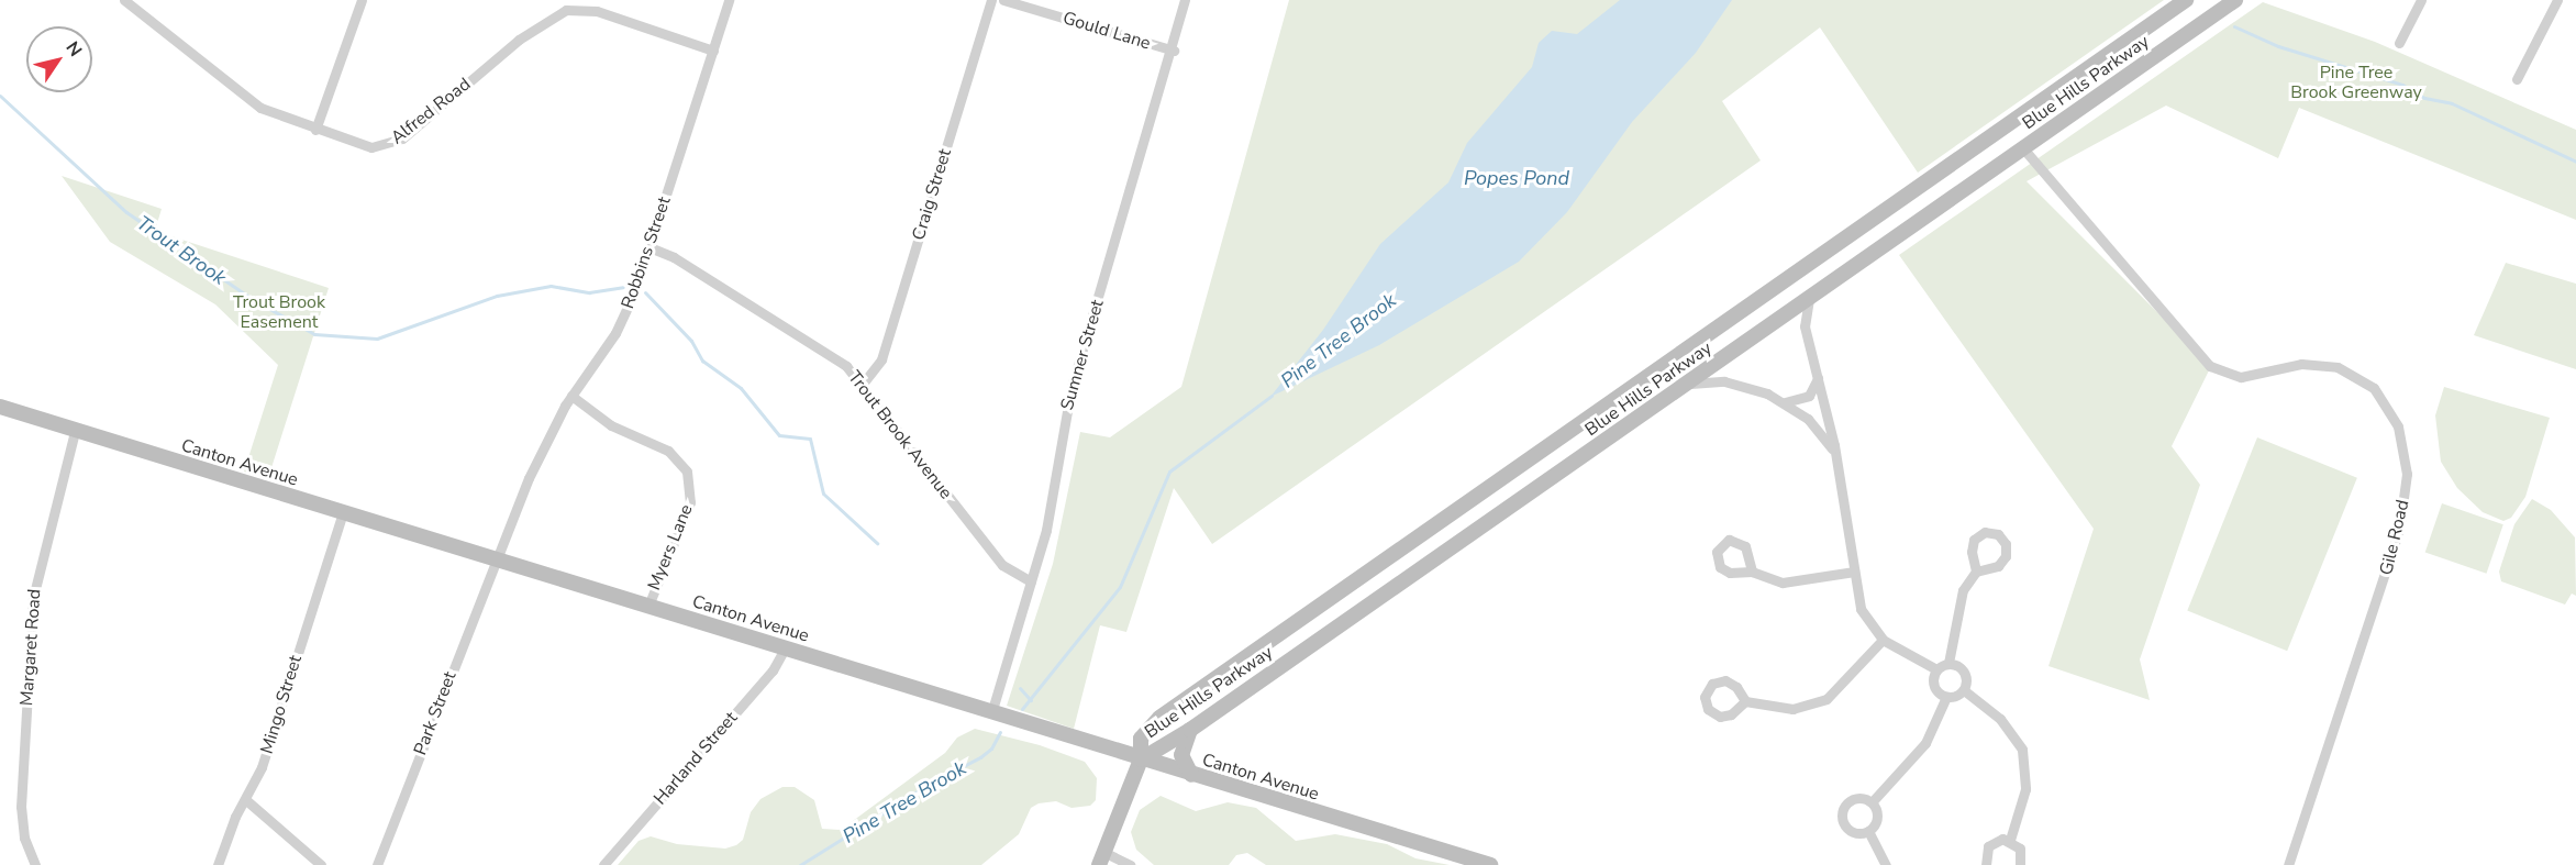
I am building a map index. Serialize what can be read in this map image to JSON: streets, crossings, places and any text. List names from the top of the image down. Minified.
{"streets":{"main road":["Blue Hills Parkway","Canton Avenue"],"street":["Gould Lane","Alfred Road","Craig Street","Robbins Street","Sumner Street","Trout Brook Avenue","Gile Road","Myers Lane","Margaret Road","Mingo Street","Park Street","Harland Street"]},"crossings":[["Gould Lane","Sumner Street"],["Blue Hills Parkway","Canton Avenue"],["Blue Hills Parkway","Gile Road"],["Alfred Road","Robbins Street"],["Craig Street","Trout Brook Avenue"],["Robbins Street","Trout Brook Avenue"],["Robbins Street","Canton Avenue"],["Robbins Street","Myers Lane"],["Robbins Street","Park Street"],["Sumner Street","Trout Brook Avenue"],["Sumner Street","Canton Avenue"],["Canton Avenue","Myers Lane"],["Canton Avenue","Margaret Road"],["Canton Avenue","Mingo Street"],["Canton Avenue","Park Street"],["Canton Avenue","Harland Street"]],"water":["Popes Pond","Trout Brook","Pine Tree Brook"],"parks":["Pine Tree Brook Greenway","Trout Brook Easement"],"north":"top right"}
